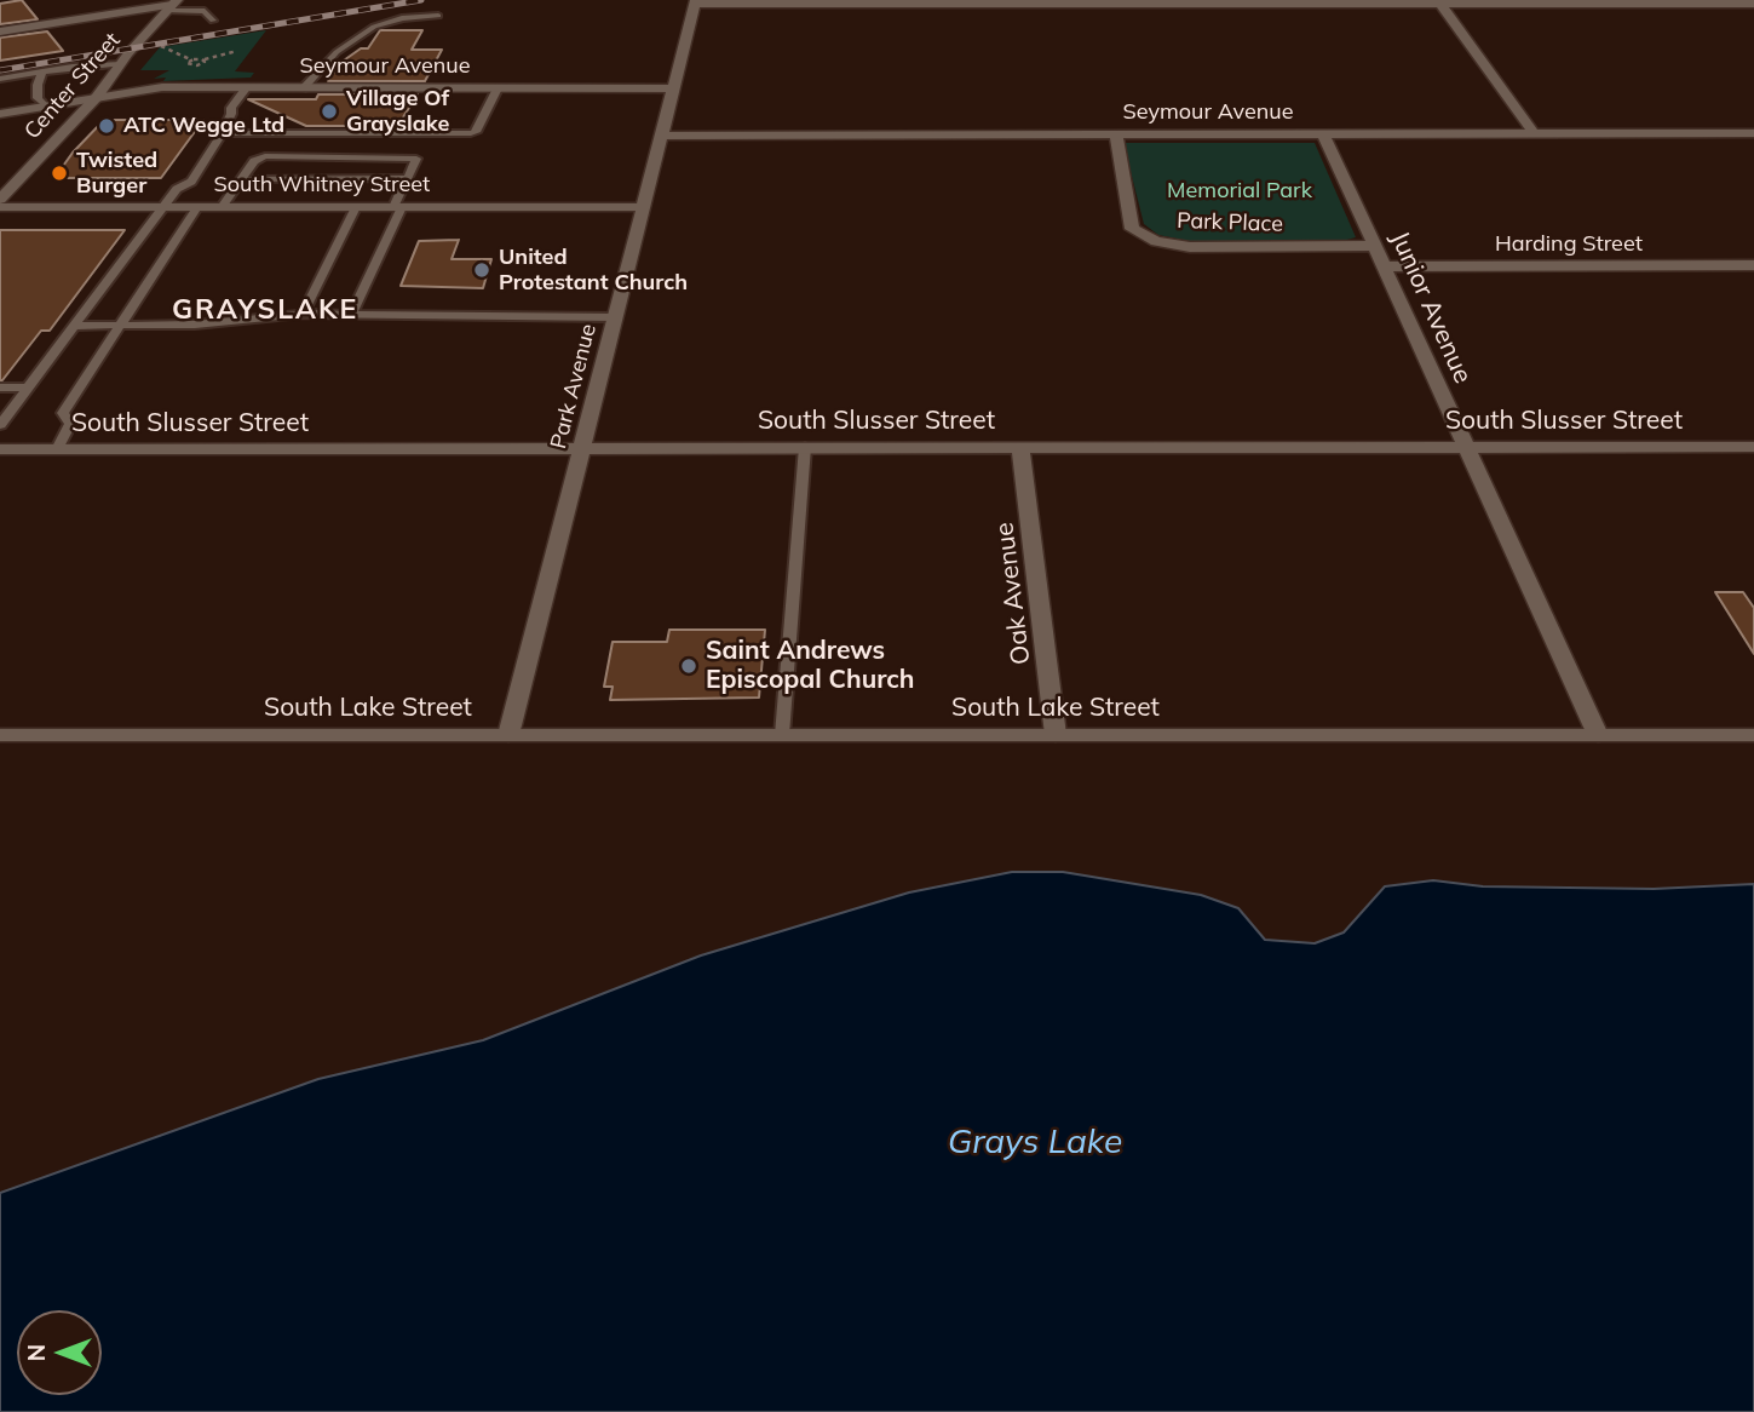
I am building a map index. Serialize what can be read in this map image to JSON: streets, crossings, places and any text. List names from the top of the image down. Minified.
{"streets":{"street":["Seymour Avenue","Center Street","South Whitney Street","Park Place","Harding Street","Junior Avenue","Park Avenue","South Slusser Street","Oak Avenue","South Lake Street"]},"crossings":[["Seymour Avenue","Center Street"],["Seymour Avenue","Park Place"],["Seymour Avenue","Junior Avenue"],["Seymour Avenue","Park Avenue"],["South Whitney Street","Park Avenue"],["Park Place","Junior Avenue"],["Harding Street","Junior Avenue"],["Junior Avenue","South Slusser Street"],["Junior Avenue","South Lake Street"],["Park Avenue","South Slusser Street"],["Park Avenue","South Lake Street"],["South Slusser Street","Oak Avenue"],["Oak Avenue","South Lake Street"]],"districts":["GRAYSLAKE"],"water":["Grays Lake"],"parks":["Memorial Park"],"places":["Village Of Grayslake","ATC Wegge Ltd","Twisted Burger","United Protestant Church","Saint Andrews Episcopal Church"],"north":"left"}
